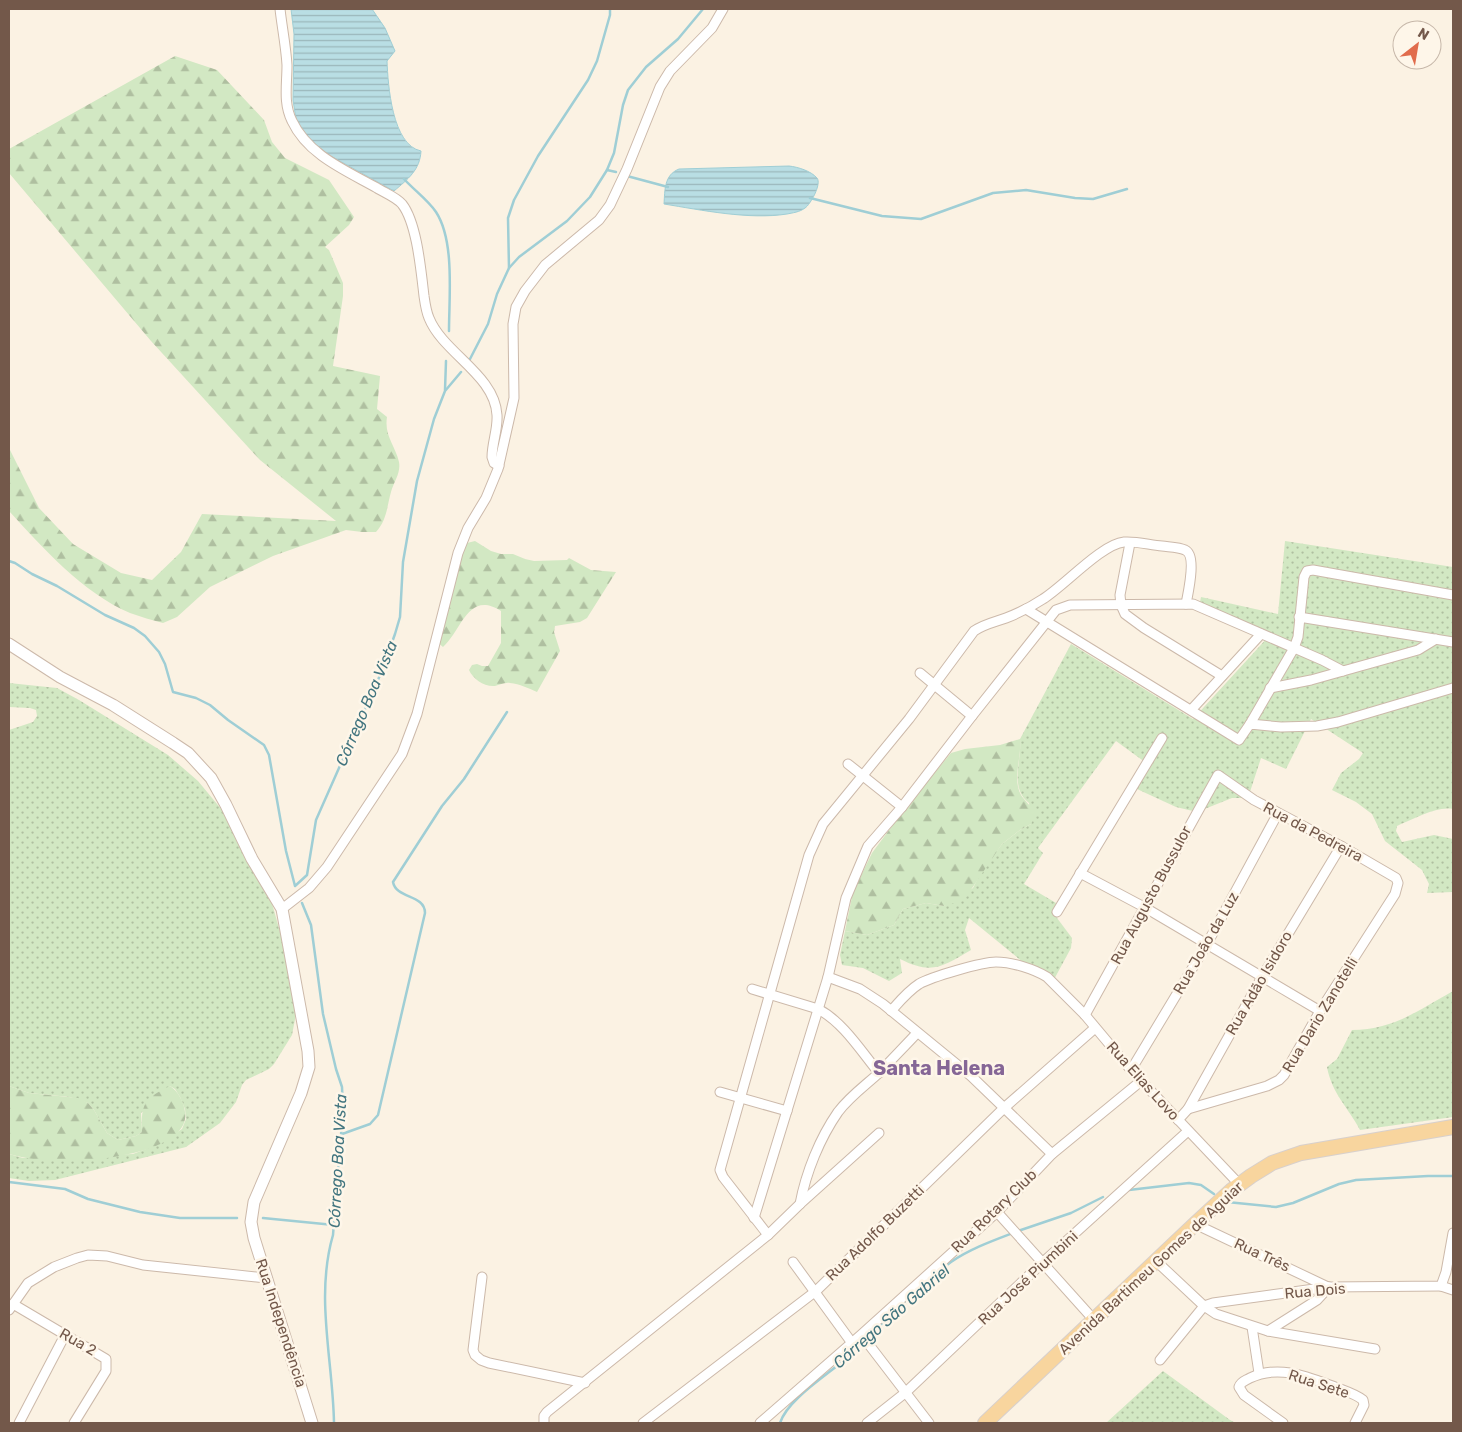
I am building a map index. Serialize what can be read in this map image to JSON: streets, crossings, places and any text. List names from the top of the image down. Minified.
{"streets":{"main road":["Avenida Bartimeu Gomes de Aguiar"],"street":["Rua da Pedreira","Rua Augusto Bussulor","Rua João da Luz","Rua Adão Isidoro","Rua Dario Zanotelli","Rua Elias Lovo","Rua Rotary Club","Rua Adolfo Buzetti","Rua Três","Rua José Piumbini","Rua Dois","Rua Independência","Rua 2","Rua Sete"]},"crossings":[["Rua da Pedreira","Rua Augusto Bussulor"],["Rua da Pedreira","Rua João da Luz"],["Rua da Pedreira","Rua Adão Isidoro"],["Rua da Pedreira","Rua Dario Zanotelli"],["Rua Augusto Bussulor","Rua Elias Lovo"],["Rua João da Luz","Rua Elias Lovo"],["Rua Adão Isidoro","Rua Dario Zanotelli"],["Rua Adão Isidoro","Rua Elias Lovo"],["Rua Elias Lovo","Rua Rotary Club"],["Rua Elias Lovo","Rua Adolfo Buzetti"],["Rua Elias Lovo","Avenida Bartimeu Gomes de Aguiar"],["Rua Elias Lovo","Rua José Piumbini"],["Rua Três","Avenida Bartimeu Gomes de Aguiar"],["Rua Três","Rua Dois"]],"districts":["Santa Helena"],"water":["Córrego Boa Vista","Córrego São Gabriel"],"north":"top right"}
